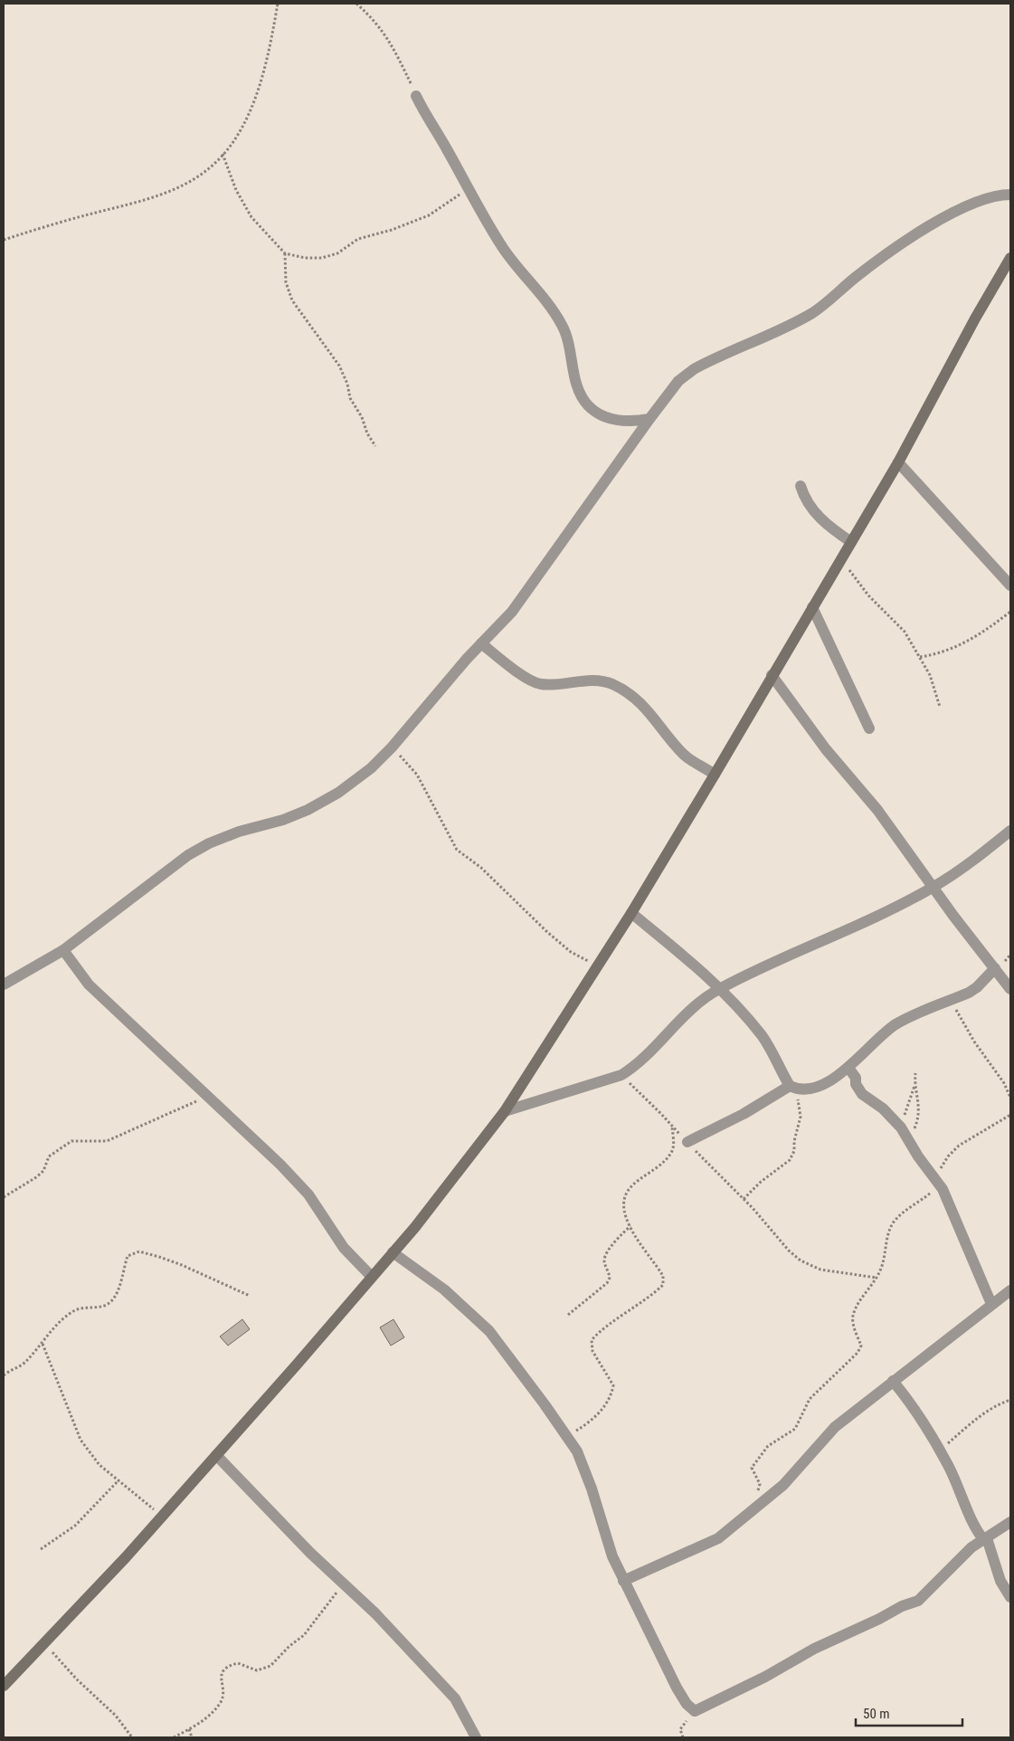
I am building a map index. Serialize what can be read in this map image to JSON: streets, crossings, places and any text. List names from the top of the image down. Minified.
{"scale_bar":"50 m"}
